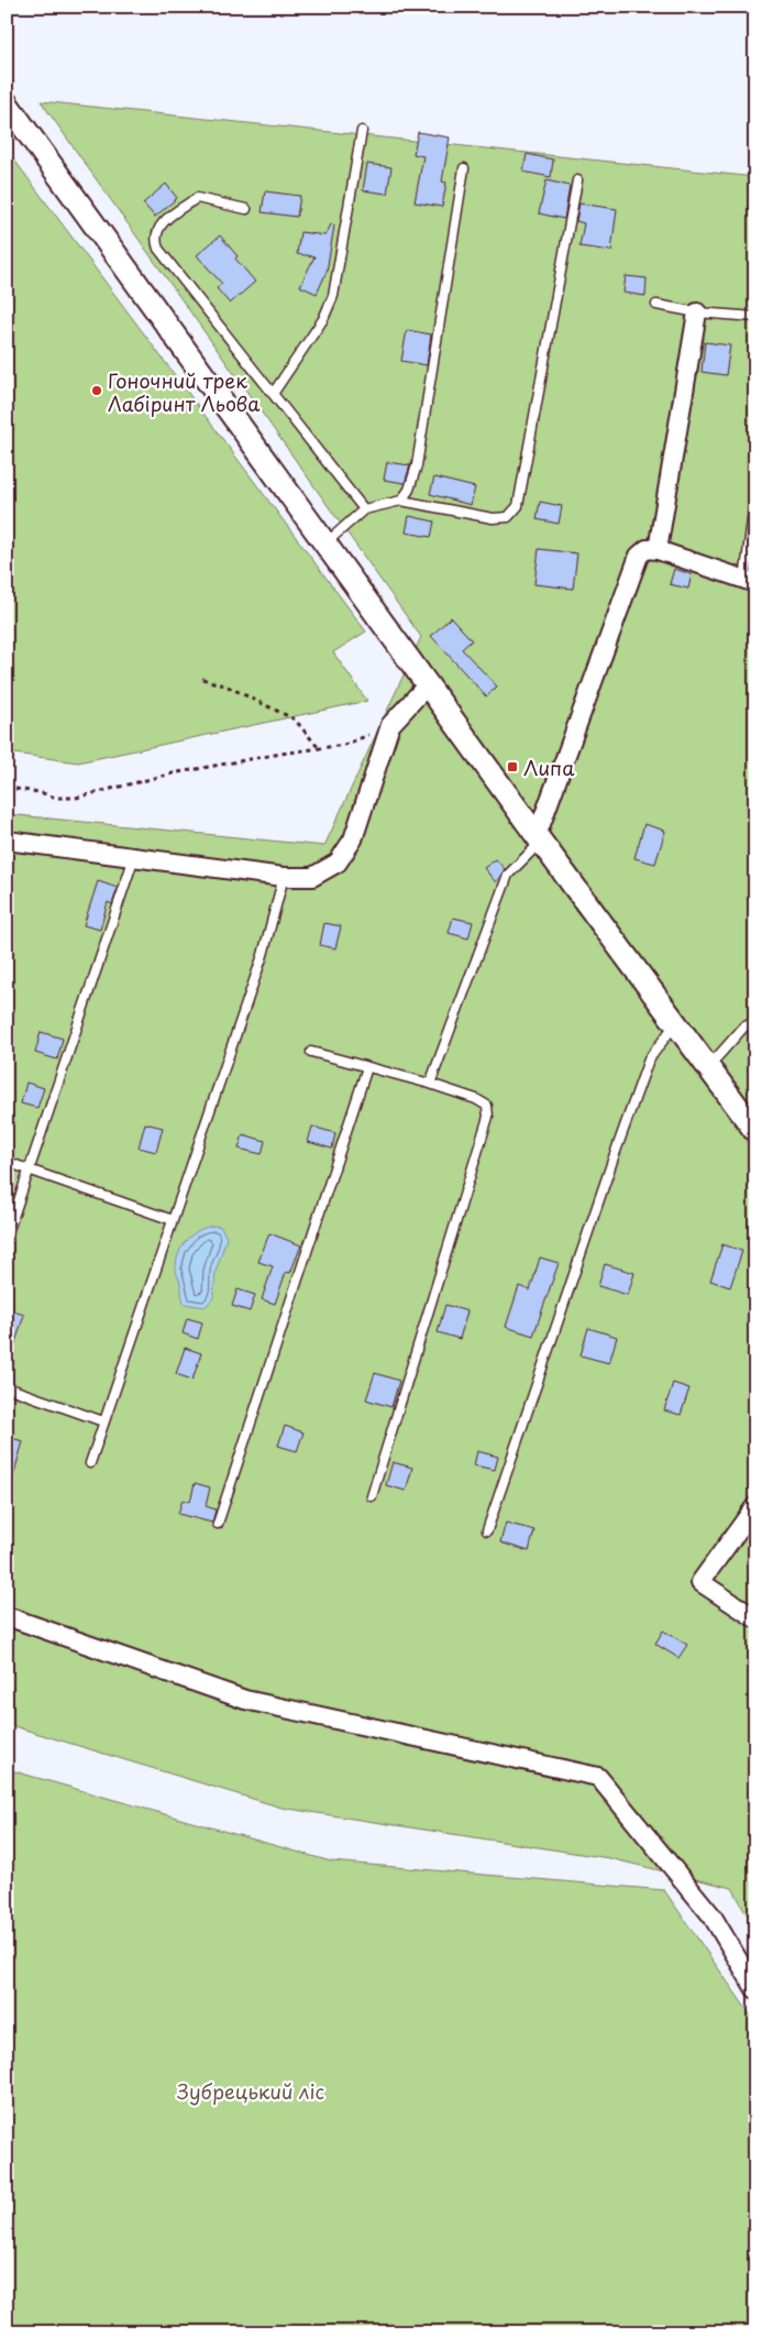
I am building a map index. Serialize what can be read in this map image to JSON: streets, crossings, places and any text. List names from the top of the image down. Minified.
{"parks":["Зубрецький ліс"],"places":{"other":["Гоночний трек Лабіринт Льова"],"transit":["Липа"]}}
